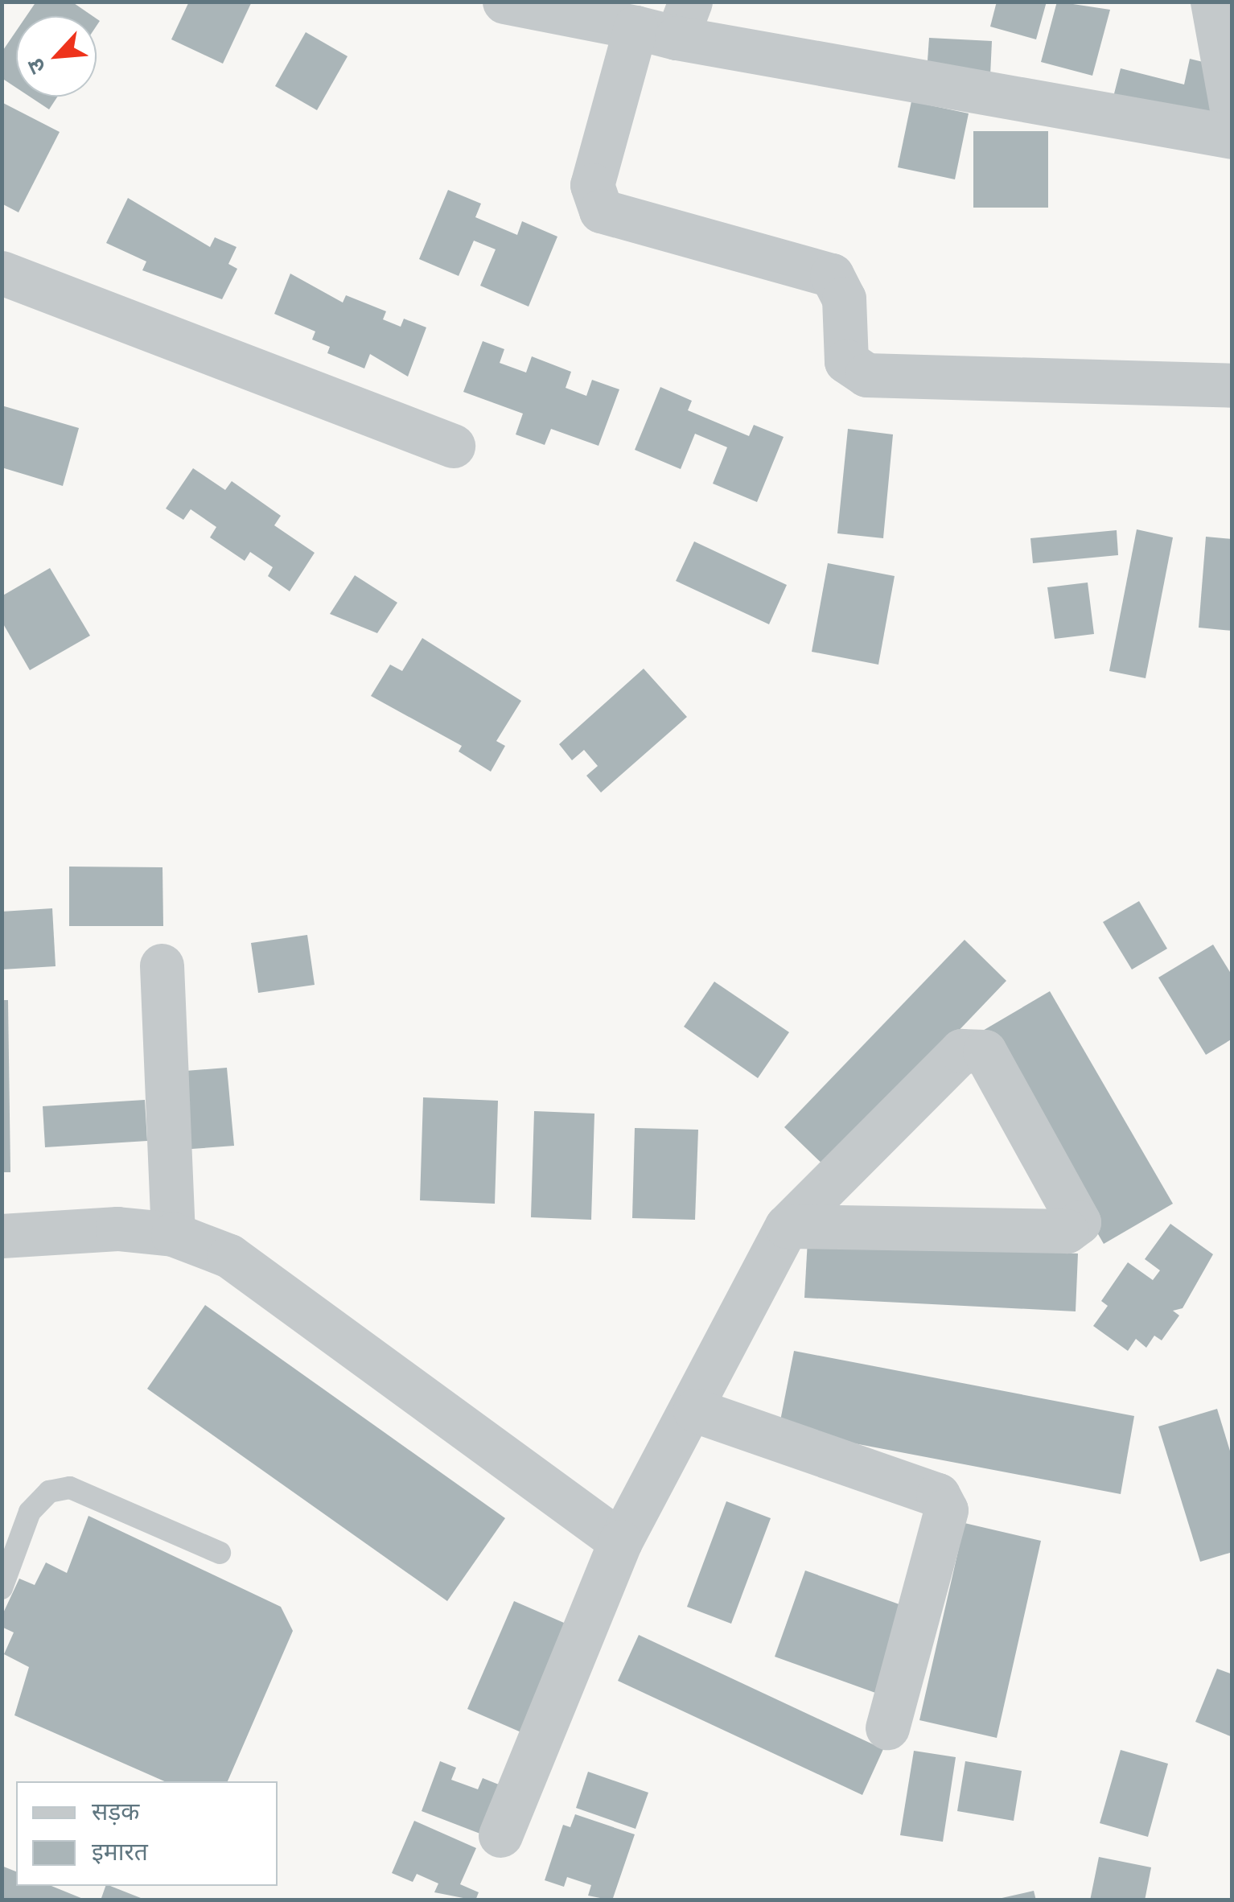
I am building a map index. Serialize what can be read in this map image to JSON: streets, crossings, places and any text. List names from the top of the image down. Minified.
{"legend":["सड़क","इमारत"],"north":"bottom left"}
